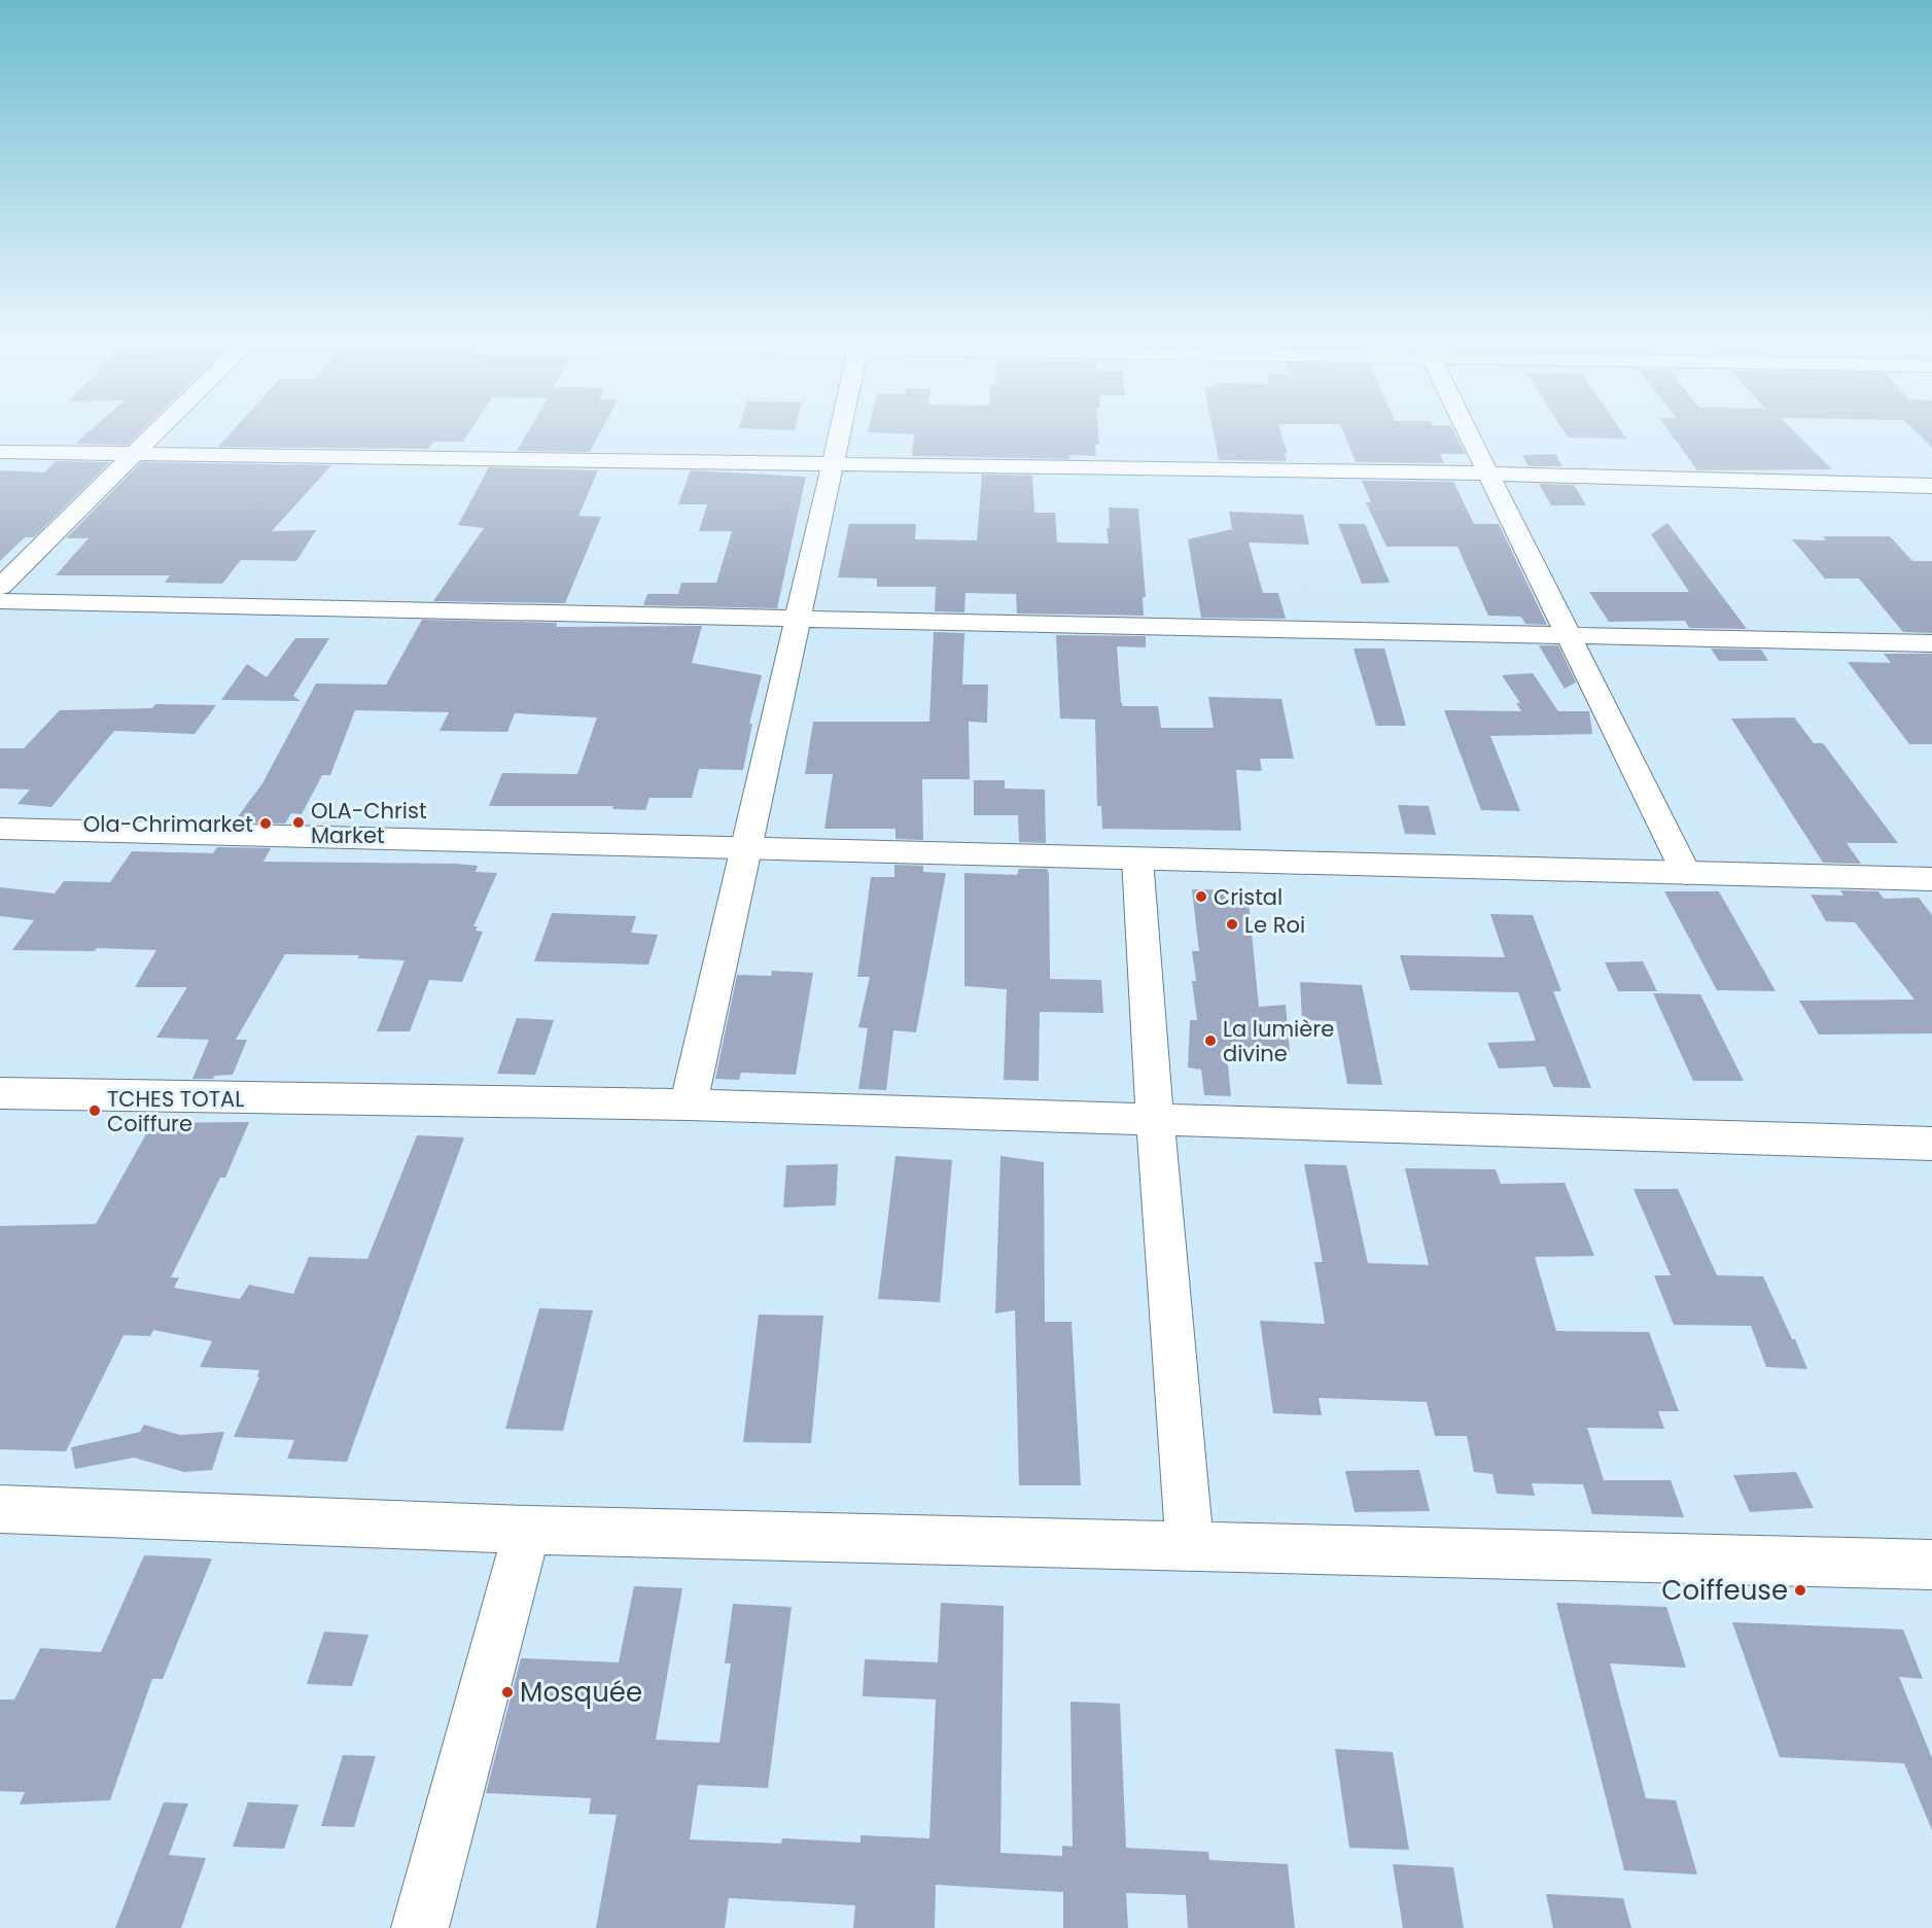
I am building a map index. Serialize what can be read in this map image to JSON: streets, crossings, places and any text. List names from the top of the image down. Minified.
{"places":["OLA-Christ Market","Ola-Chrimarket","Cristal","Le Roi","La lumière divine","TCHES TOTAL Coiffure","Coiffeuse","Mosquée"]}
